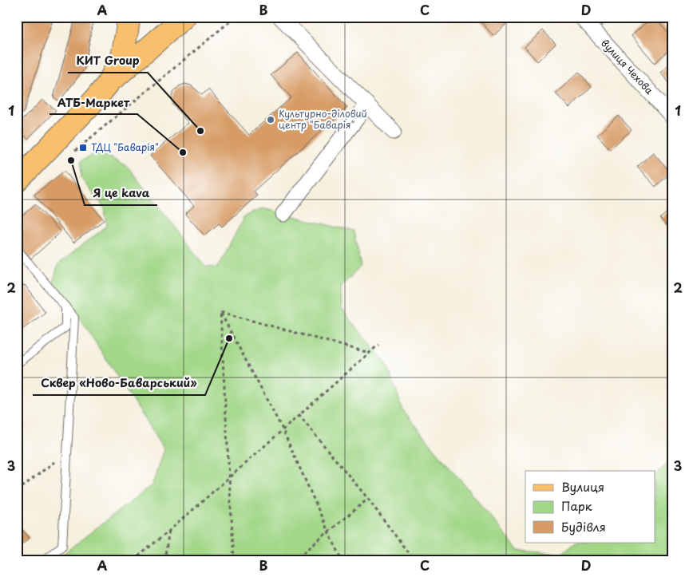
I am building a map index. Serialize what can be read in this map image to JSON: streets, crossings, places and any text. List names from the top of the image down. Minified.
{"streets":{"street":["вулиця Чехова"]},"places":{"other":["Культурно-діловий центр \"Баварія\"","КИТ Group","АТБ-Маркет","Я це kava","Сквер «Ново-Баварський»"],"transit":["ТДЦ \"Баварія\""]},"legend":["Вулиця","Парк","Будівля"],"grid":{"columns":["A","B","C","D"],"rows":["1","2","3"]}}
